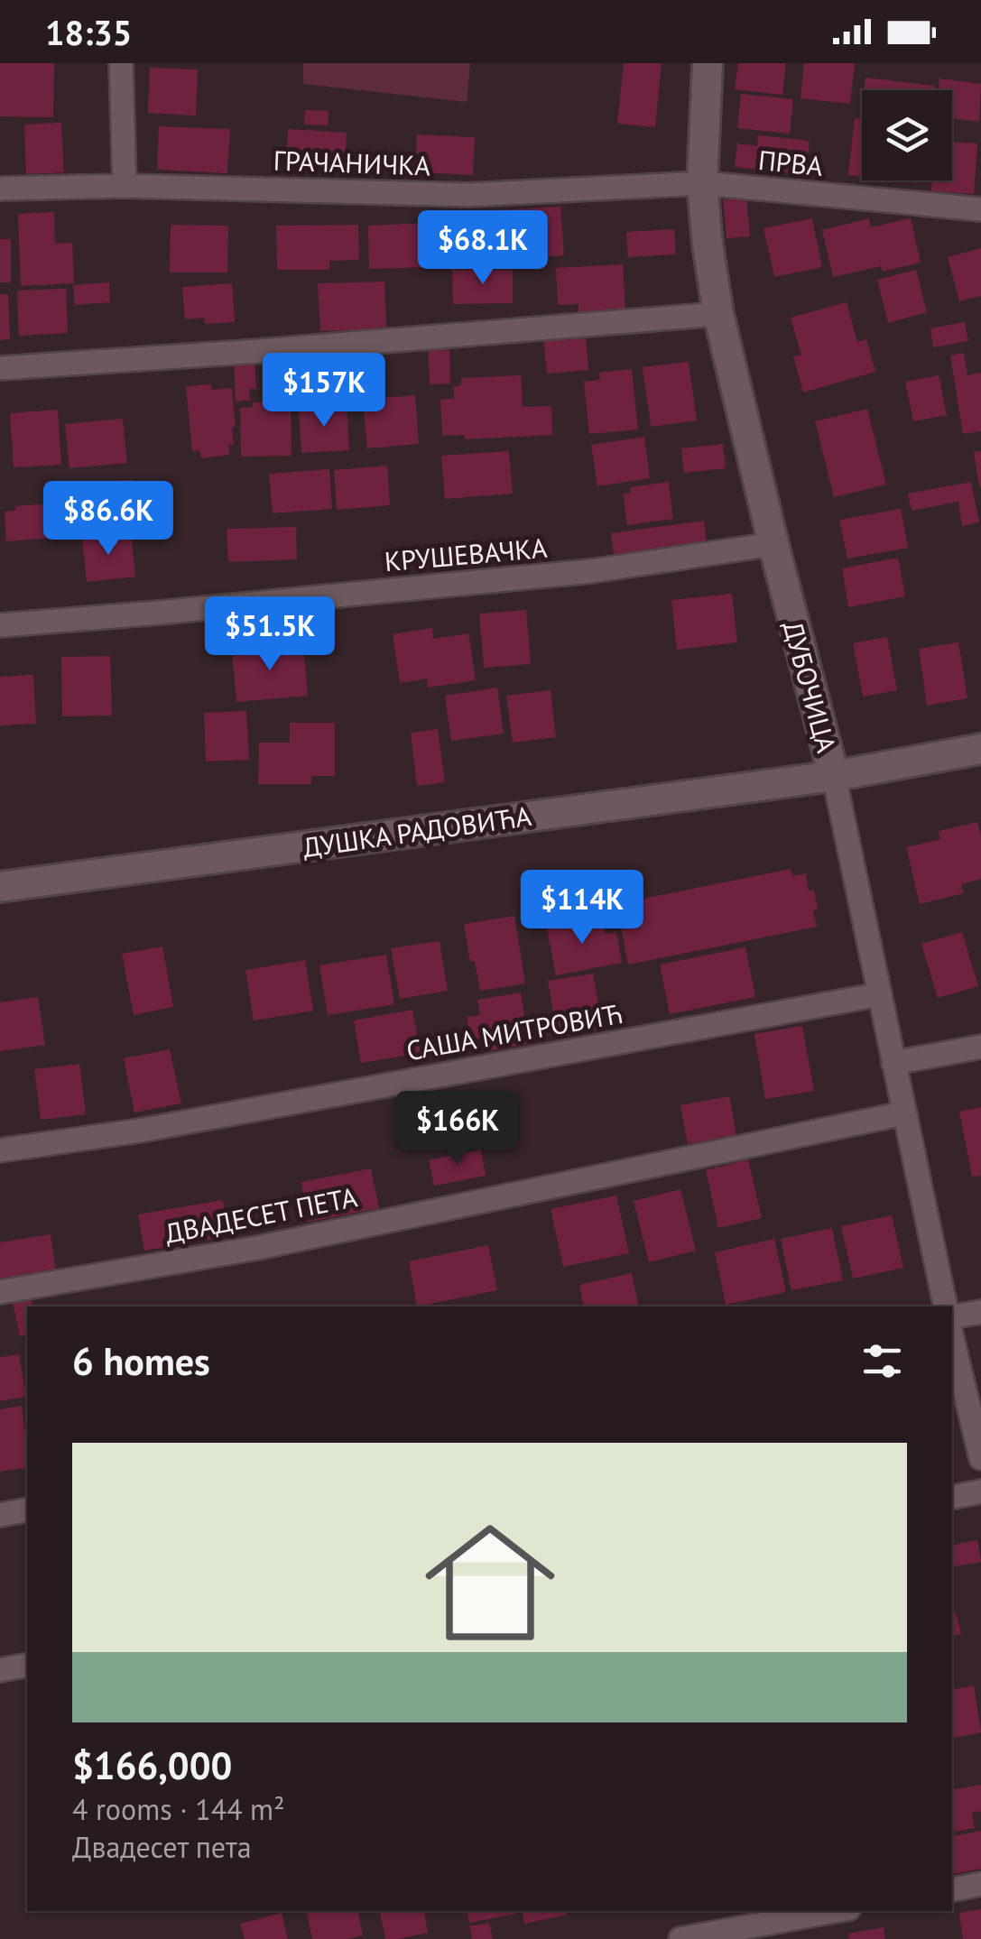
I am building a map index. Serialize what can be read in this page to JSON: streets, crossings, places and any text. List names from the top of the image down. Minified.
{"streets":{"street":["ГРАЧАНИЧКА","ПРВА","КРУШЕВАЧКА","ДУБОЧИЦА","ДУШКА РАДОВИЋА","САША МИТРОВИЋ","ДВАДЕСЕТ ПЕТА"]},"crossings":[["ГРАЧАНИЧКА","ПРВА"],["ГРАЧАНИЧКА","ДУБОЧИЦА"],["ПРВА","ДУБОЧИЦА"],["КРУШЕВАЧКА","ДУБОЧИЦА"],["ДУБОЧИЦА","ДУШКА РАДОВИЋА"],["ДУБОЧИЦА","САША МИТРОВИЋ"],["ДУБОЧИЦА","ДВАДЕСЕТ ПЕТА"]],"page":{"status":"18:35","price":["$68.1K","$157K","$86.6K","$51.5K","$114K","$166K"],"heading":"6 homes","list":[{"name":"$166,000","note":"4 rooms · 144 m² · Двадесет пета"}]}}
